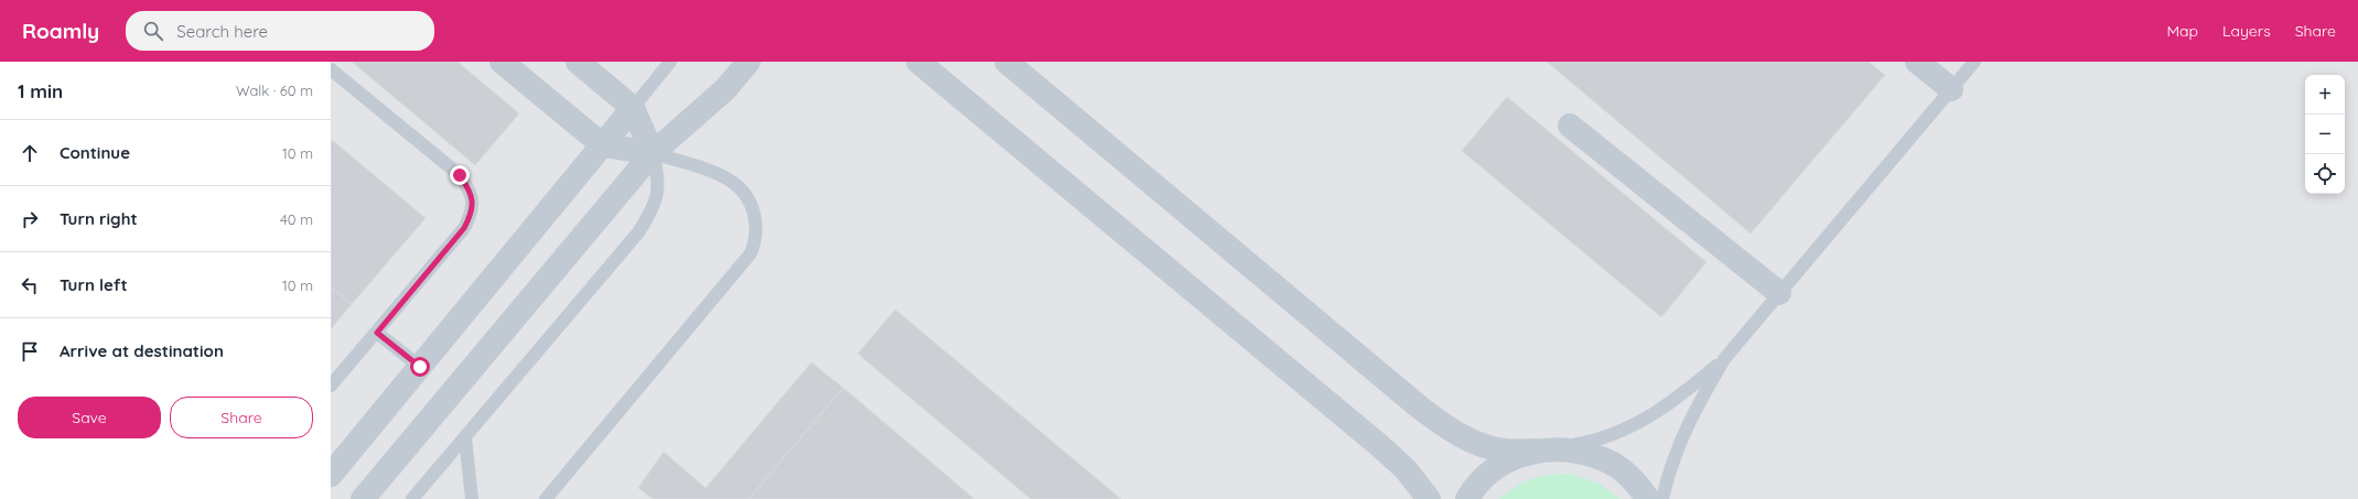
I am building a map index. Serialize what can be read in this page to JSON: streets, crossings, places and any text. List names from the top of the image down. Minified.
{"page":{"header":"Roamly","search":"Search here","nav":["Map","Layers","Share"],"heading":["1 min","Walk · 60 m"],"map_buttons":["+","−"],"list":[["Continue","10 m"],["Turn right","40 m"],["Turn left","10 m"],"Arrive at destination"],"buttons":["Save","Share"]}}
